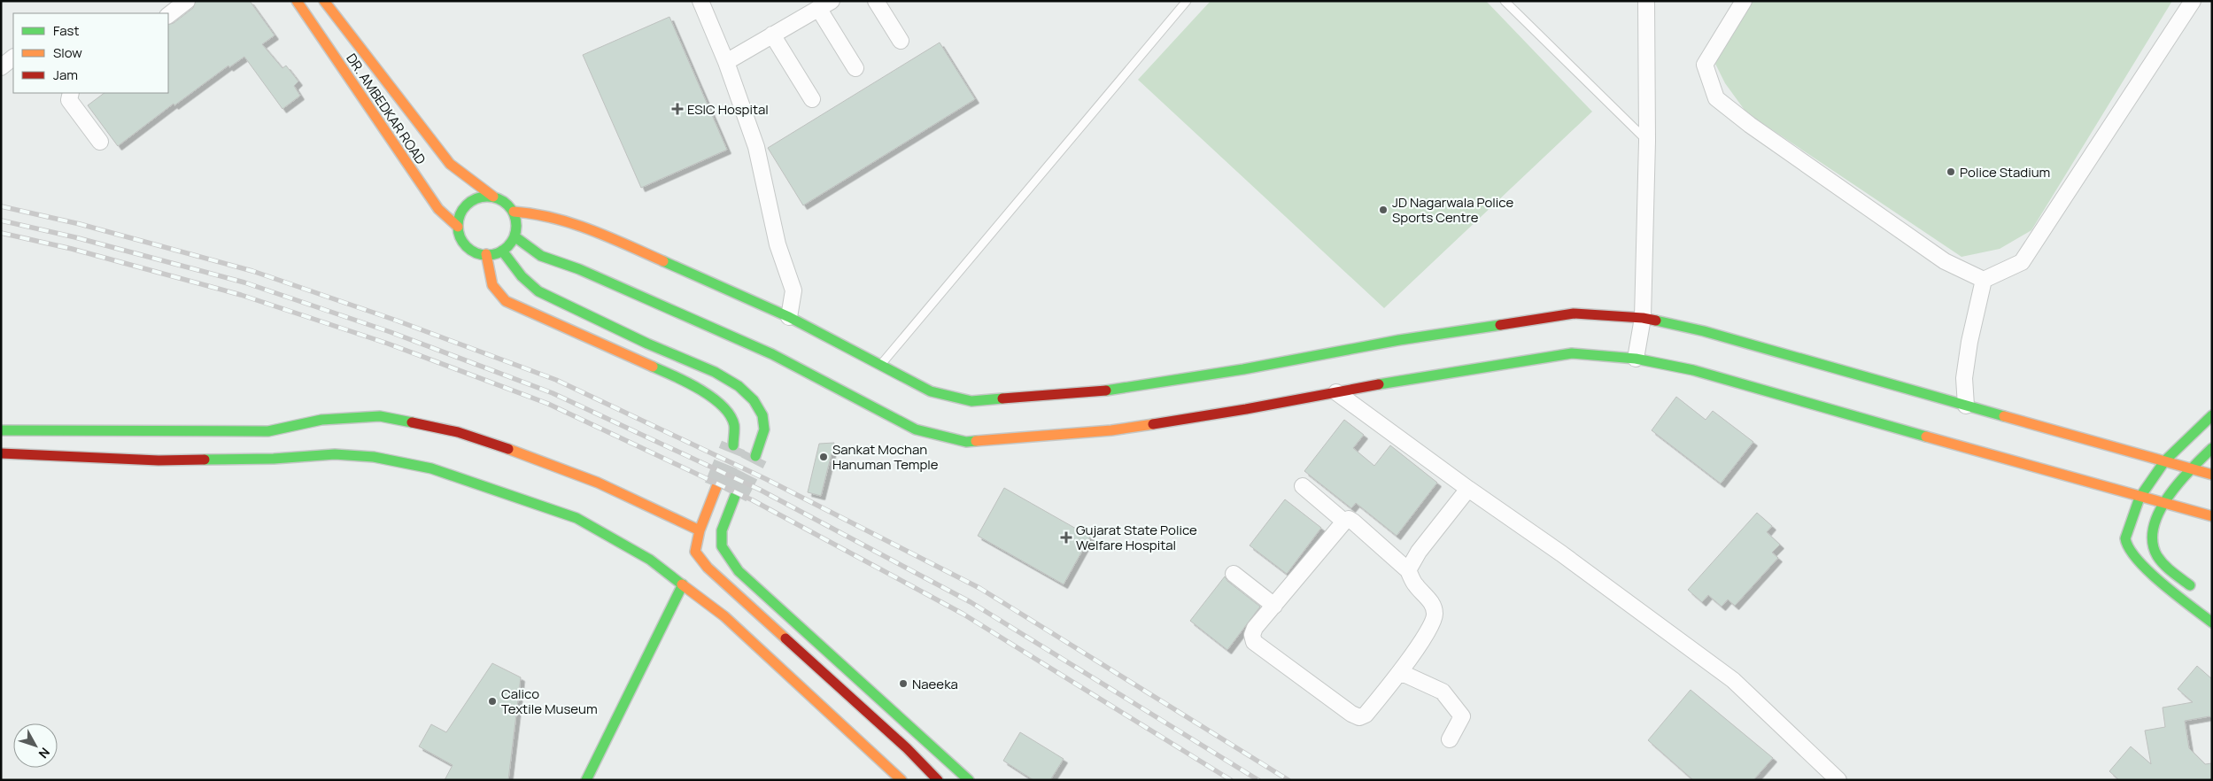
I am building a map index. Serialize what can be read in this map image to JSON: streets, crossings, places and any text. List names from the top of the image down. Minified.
{"streets":{"main road":["DR. AMBEDKAR ROAD"]},"places":{"health":["ESIC Hospital","Gujarat State Police Welfare Hospital"],"other":["Police Stadium","JD Nagarwala Police Sports Centre","Sankat Mochan Hanuman Temple","Naeeka","Calico Textile Museum"]},"legend":["Fast","Slow","Jam"],"north":"bottom right"}
